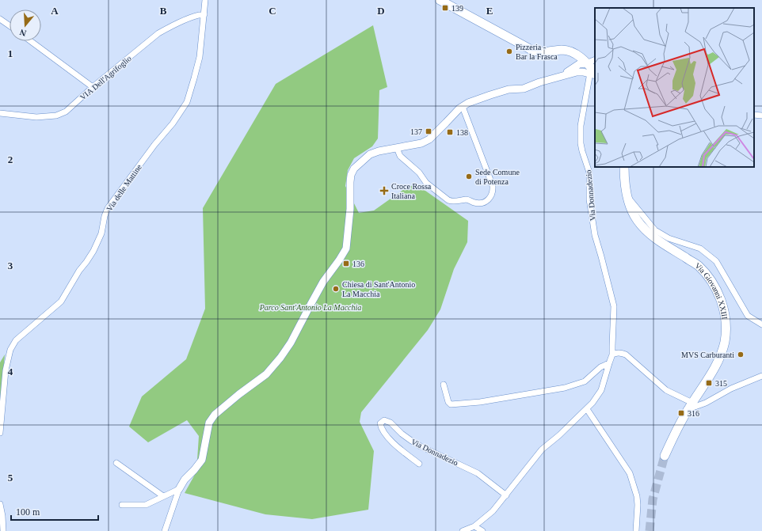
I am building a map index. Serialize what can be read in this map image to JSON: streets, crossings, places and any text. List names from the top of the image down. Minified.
{"streets":{"main road":["Via Giovanni XXIII"],"street":["VIA Dell'Agrifoglio","Via delle Mattine","Via Donnadezio"]},"crossings":[["VIA Dell'Agrifoglio","Via delle Mattine"]],"parks":["Parco Sant'Antonio La Macchia"],"places":{"transit":["139","137","138","136","315","316"],"other":["Pizzeria - Bar la Frasca","Sede Comune di Potenza","Chiesa di Sant'Antonio La Macchia","MVS Carburanti"],"health":["Croce Rossa Italiana"]},"scale_bar":"100 m","north":"bottom","grid":{"columns":["A","B","C","D","E"],"rows":["1","2","3","4","5"]}}
